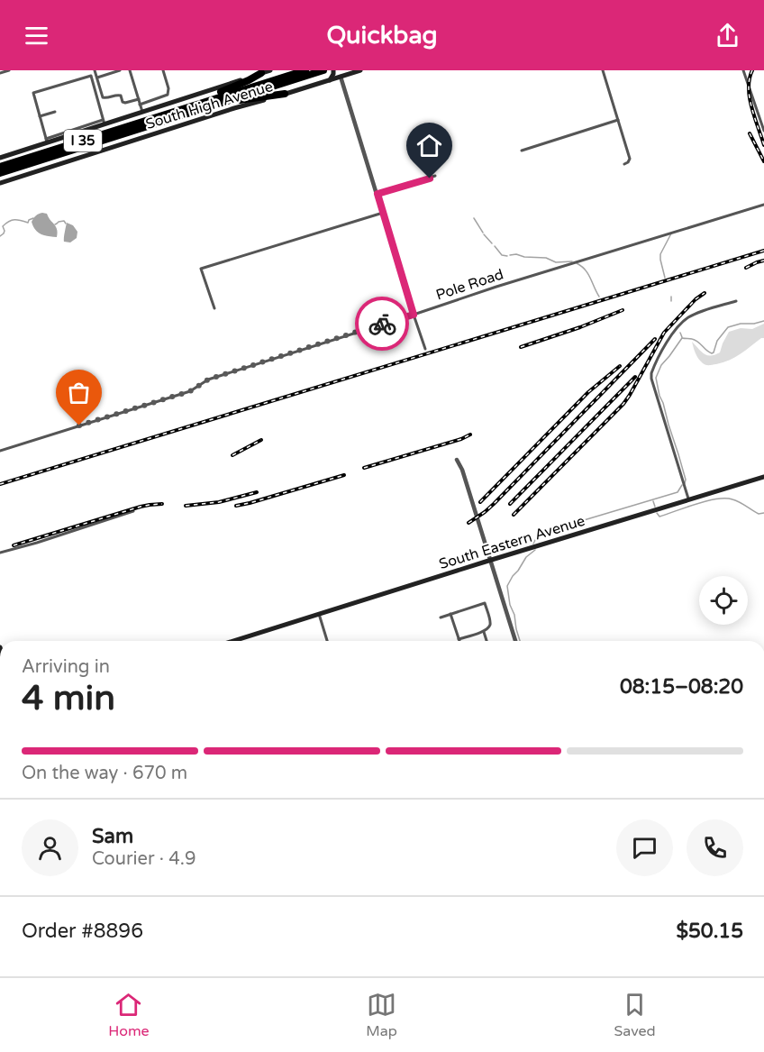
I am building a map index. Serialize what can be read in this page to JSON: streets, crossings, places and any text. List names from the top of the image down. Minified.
{"streets":{"highway":["I 35"],"main road":["South High Avenue","South Eastern Avenue"],"street":["Pole Road"]},"page":{"header":"Quickbag","heading":["4 min","Arriving in","08:15–08:20"],"panel":["Sam","Courier · 4.9","Order #8896","$50.15"],"bar":"On the way · 670 m","tabs":["Home","Map","Saved"]}}
